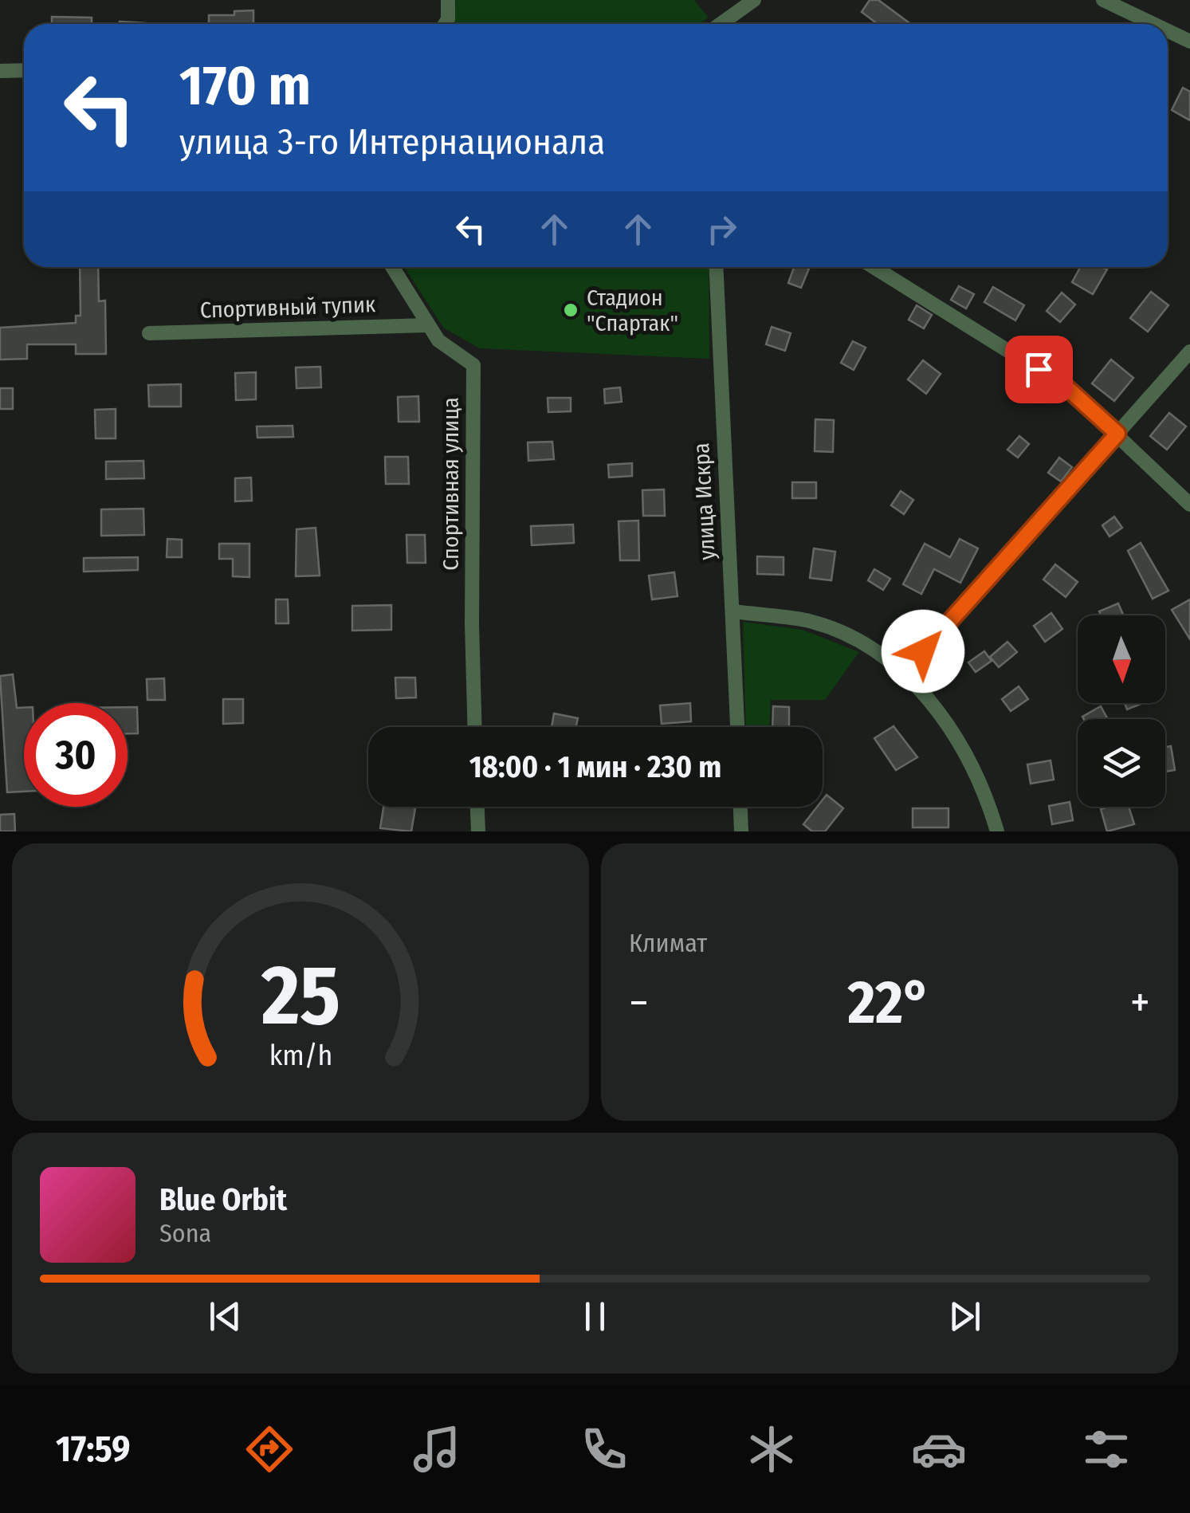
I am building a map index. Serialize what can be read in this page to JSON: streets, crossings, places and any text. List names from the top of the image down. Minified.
{"streets":{"street":["Спортивный тупик","Спортивная улица","улица Искра"]},"crossings":[["Спортивный тупик","Спортивная улица"]],"places":["Стадион \"Спартак\""],"north":"bottom","page":{"turn":["170 m","улица 3-го Интернационала"],"limit":"30","trip":"18:00 · 1 мин · 230 m","tile":"Климат","heat":["−","22°","+"],"song":["Blue Orbit","Sona"],"tabs":"17:59","gauge":["25","km/h"]}}
